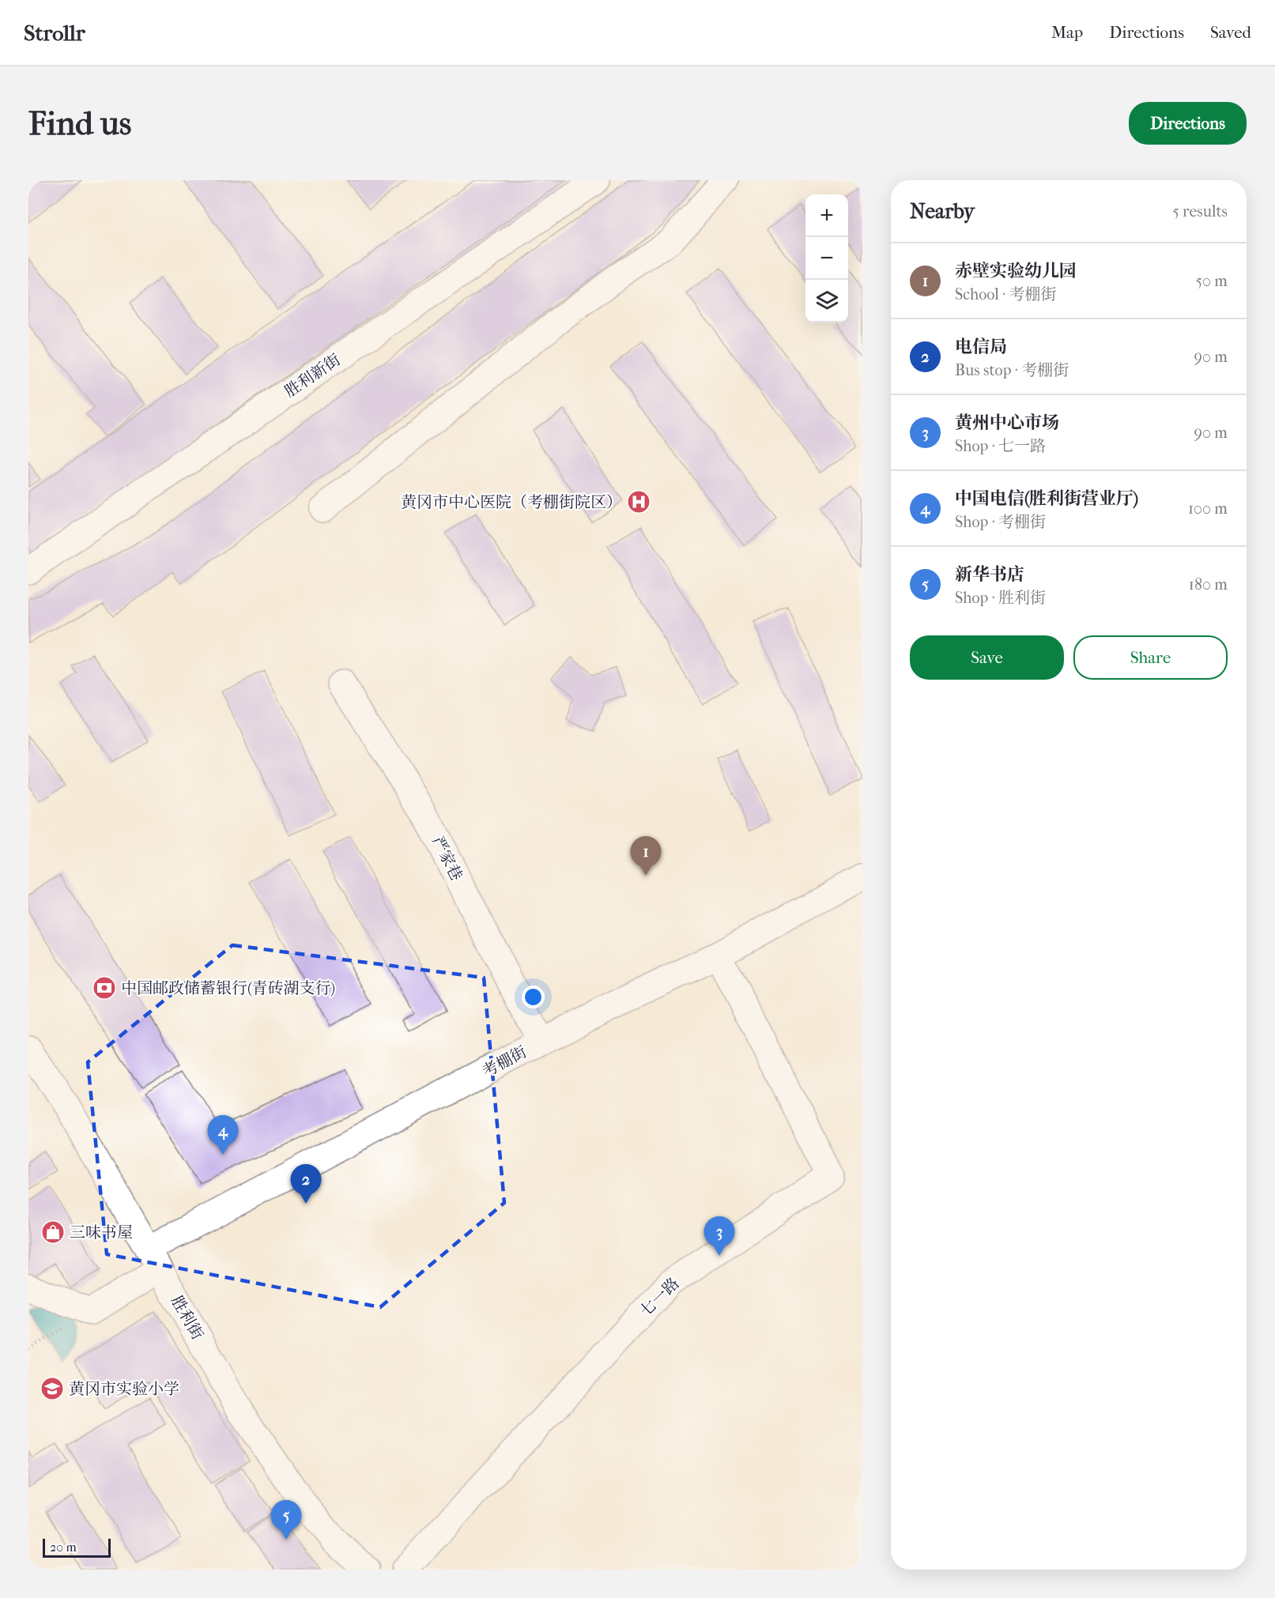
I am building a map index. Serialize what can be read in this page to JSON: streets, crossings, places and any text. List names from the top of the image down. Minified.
{"streets":{"street":["胜利新街","严家巷","考棚街","七一路","胜利街"]},"crossings":[["严家巷","考棚街"],["考棚街","七一路"],["考棚街","胜利街"]],"places":{"hospital":["黄冈市中心医院（考棚街院区）"],"bank":["中国邮政储蓄银行(青砖湖支行)"],"shop":["三味书屋"],"school or university":["黄冈市实验小学"]},"scale_bar":"20 m","page":{"header":"Strollr","nav":["Map","Directions","Saved"],"buttons":["Directions",["Save","Share"]],"title":"Find us","heading":["Nearby","5 results"],"map_buttons":["+","−"],"list":[{"mark":"1","name":"赤壁实验幼儿园","note":"School · 考棚街","value":"50 m"},{"mark":"2","name":"电信局","note":"Bus stop · 考棚街","value":"90 m"},{"mark":"3","name":"黄州中心市场","note":"Shop · 七一路","value":"90 m"},{"mark":"4","name":"中国电信(胜利街营业厅)","note":"Shop · 考棚街","value":"100 m"},{"mark":"5","name":"新华书店","note":"Shop · 胜利街","value":"180 m"}],"pins":["1","4","2","3","5"],"scale":"20 m"}}
